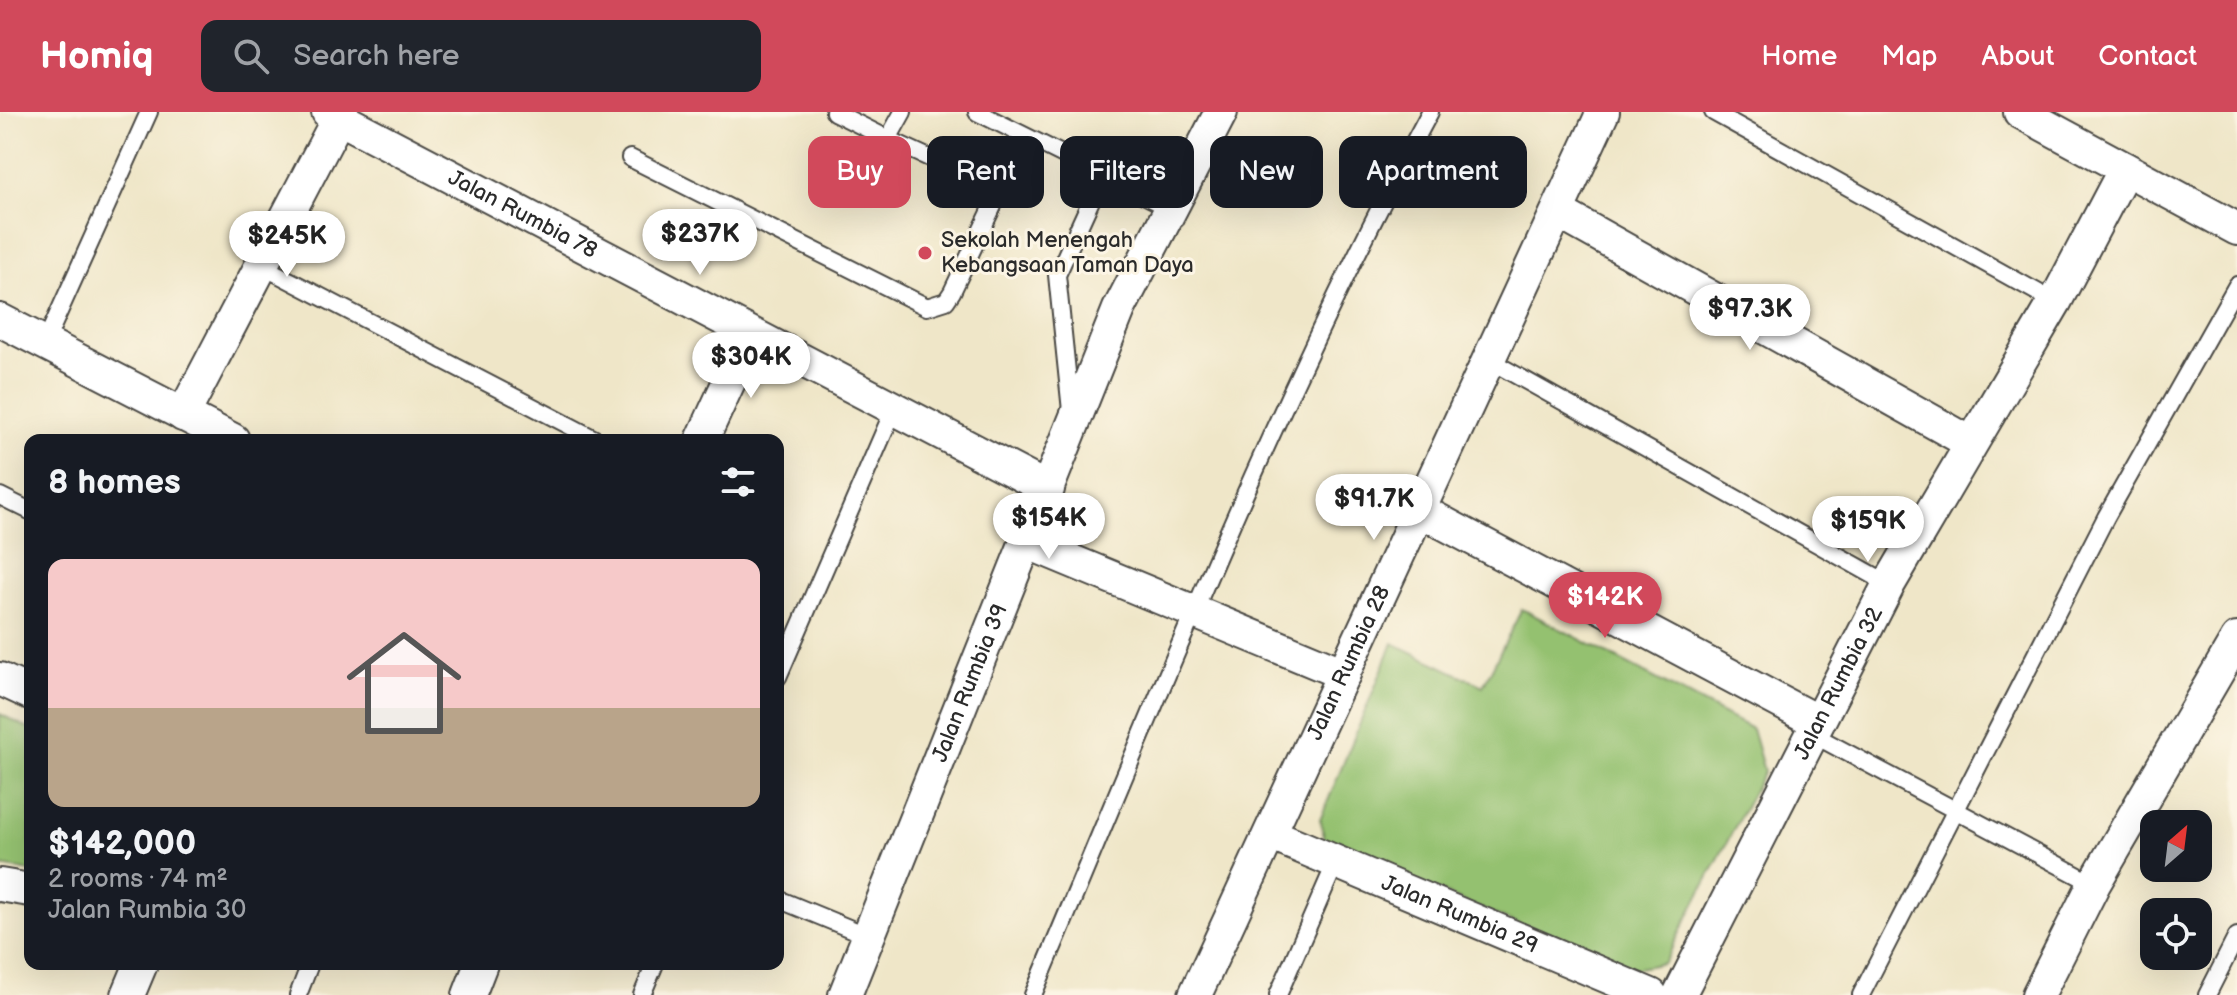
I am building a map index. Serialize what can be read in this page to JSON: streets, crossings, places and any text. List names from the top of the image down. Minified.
{"streets":{"street":["Jalan Rumbia 78","Jalan Rumbia 28","Jalan Rumbia 39","Jalan Rumbia 32","Jalan Rumbia 29"]},"crossings":[["Jalan Rumbia 78","Jalan Rumbia 39"],["Jalan Rumbia 28","Jalan Rumbia 29"]],"places":["Sekolah Menengah Kebangsaan Taman Daya"],"north":"top right","page":{"header":"Homiq","search":"Search here","nav":["Home","Map","About","Contact"],"chip":["Buy","Rent","Filters","New","Apartment"],"price":["$237K","$245K","$97.3K","$304K","$91.7K","$154K","$159K","$142K"],"heading":"8 homes","list":[{"name":"$142,000","note":"2 rooms · 74 m² · Jalan Rumbia 30"}]}}
